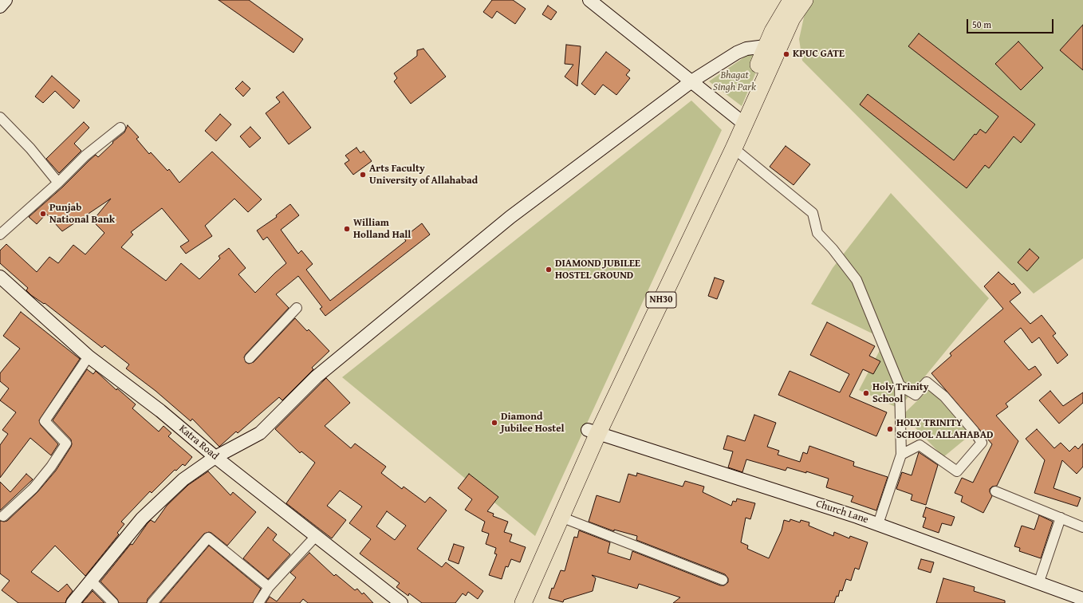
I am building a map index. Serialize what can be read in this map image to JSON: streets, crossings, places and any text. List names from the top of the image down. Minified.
{"streets":{"highway":["NH30"],"street":["Katra Road","Church Lane"]},"crossings":[["NH30","Church Lane"]],"parks":["Bhagat Singh Park"],"places":["KPUC GATE","Arts Faculty University of Allahabad","Punjab National Bank","William Holland Hall","DIAMOND JUBILEE HOSTEL GROUND","Holy Trinity School","Diamond Jubilee Hostel","HOLY TRINITY SCHOOL ALLAHABAD"],"scale_bar":"50 m"}
